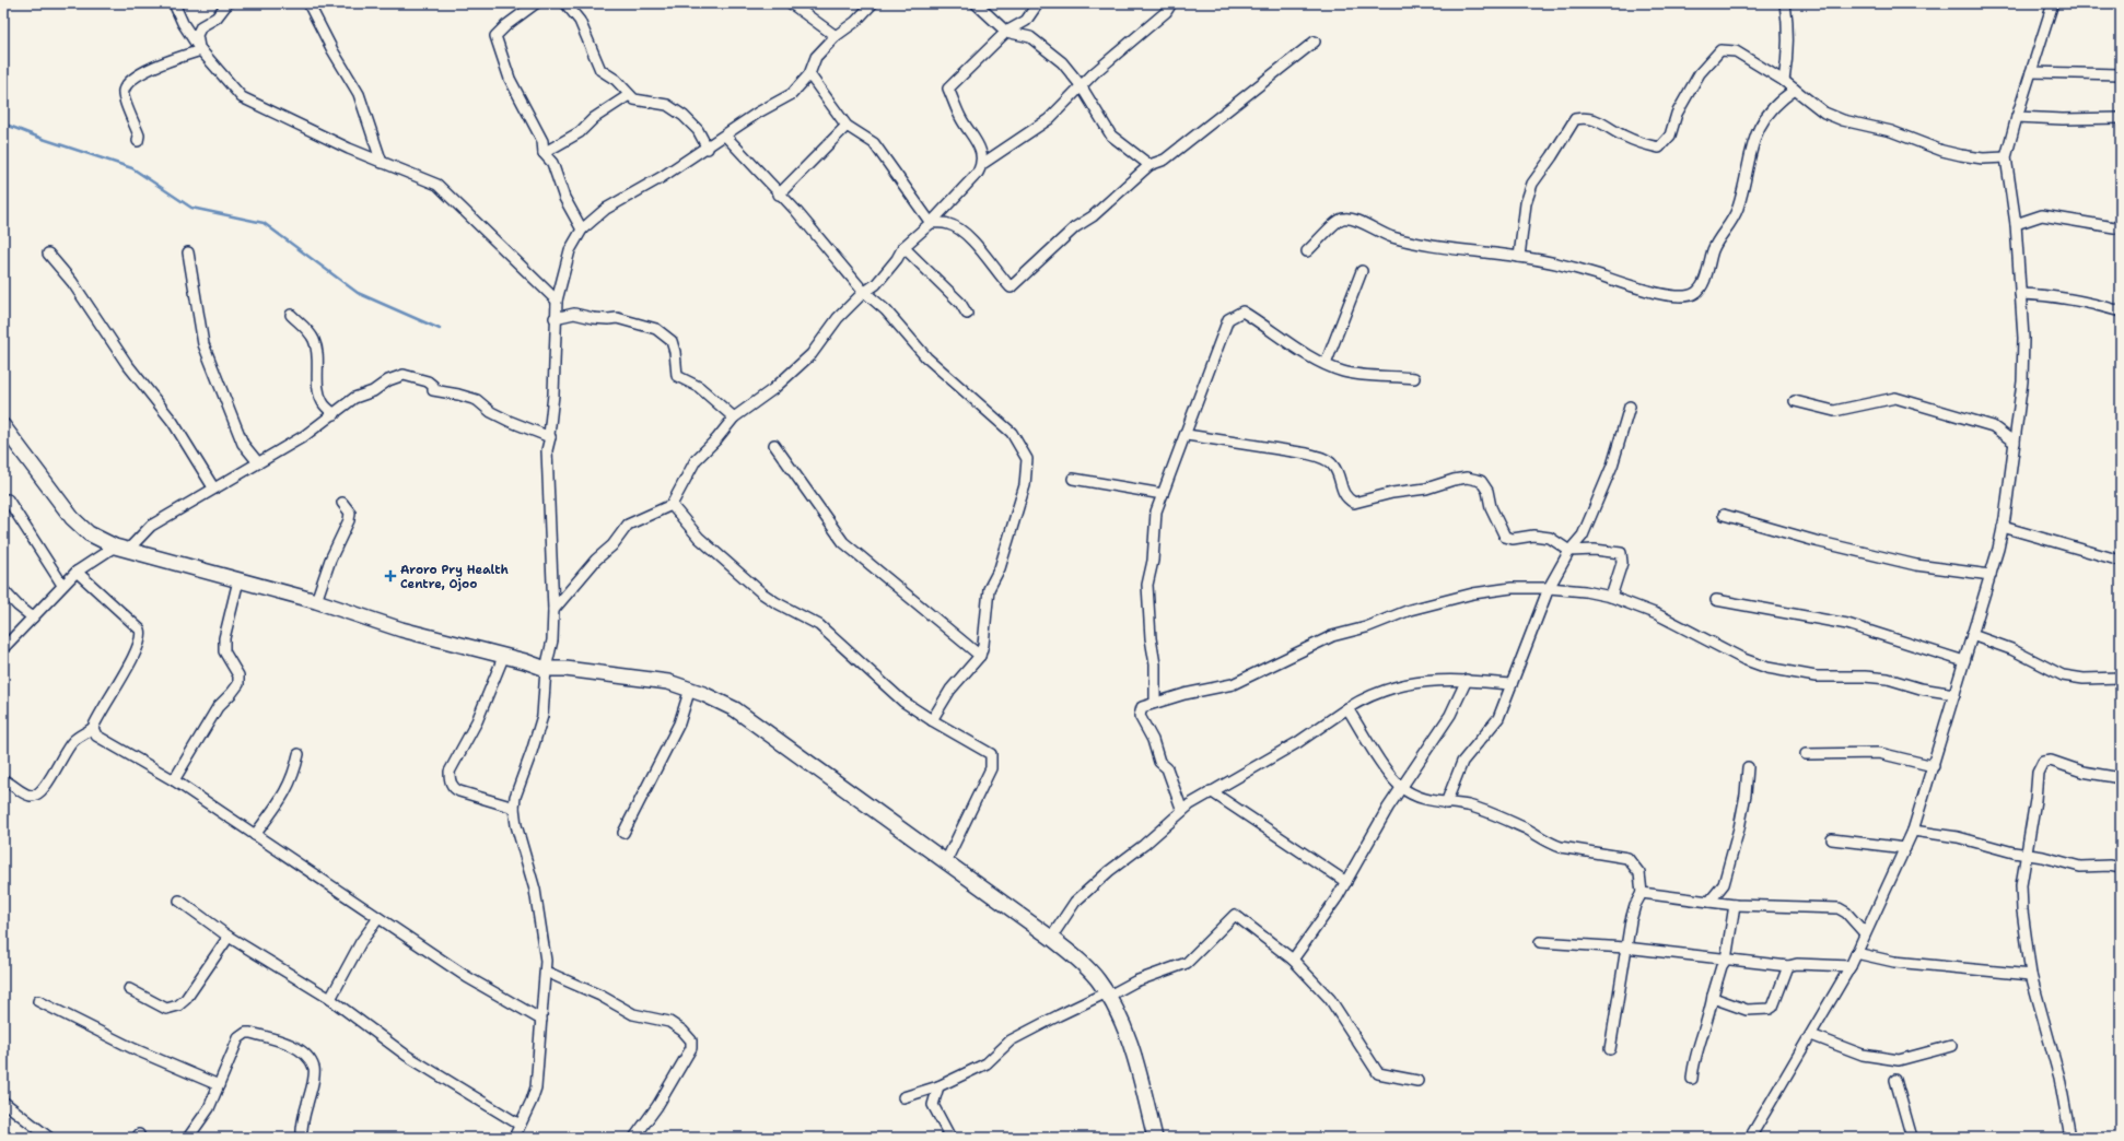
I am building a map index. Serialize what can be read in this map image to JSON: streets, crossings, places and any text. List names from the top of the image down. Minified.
{"places":{"health":["Aroro Pry Health Centre, Ojoo"]}}
